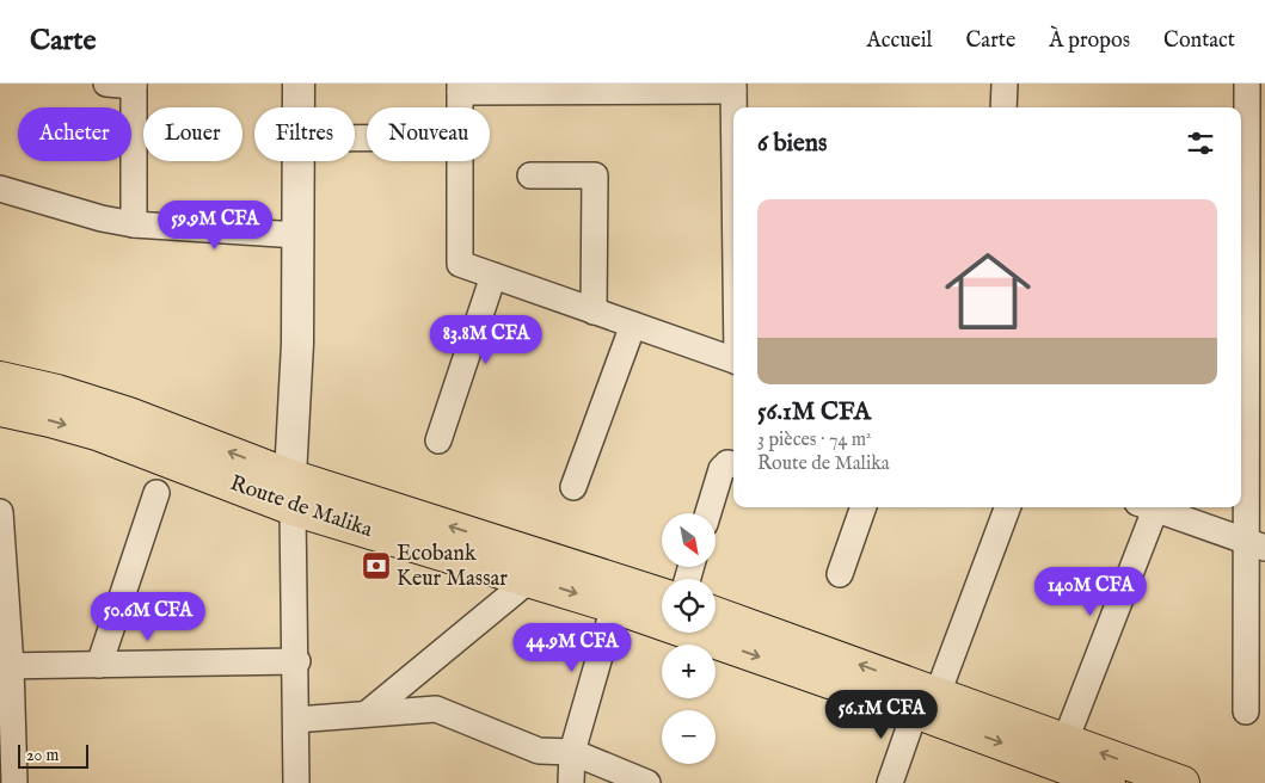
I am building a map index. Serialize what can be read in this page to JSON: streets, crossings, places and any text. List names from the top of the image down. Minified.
{"streets":{"main road":["Route de Malika"]},"places":{"bank":["Ecobank Keur Massar"]},"scale_bar":"20 m","north":"bottom right","page":{"header":"Carte","nav":["Accueil","Carte","À propos","Contact"],"chip":["Acheter","Louer","Filtres","Nouveau"],"heading":"6 biens","list":[{"name":"56.1M CFA","note":"3 pièces · 74 m² · Route de Malika"}],"price":["59.9M CFA","83.8M CFA","140M CFA","50.6M CFA","44.9M CFA","56.1M CFA"],"map_buttons":["+","−"],"scale":"20 m"}}
